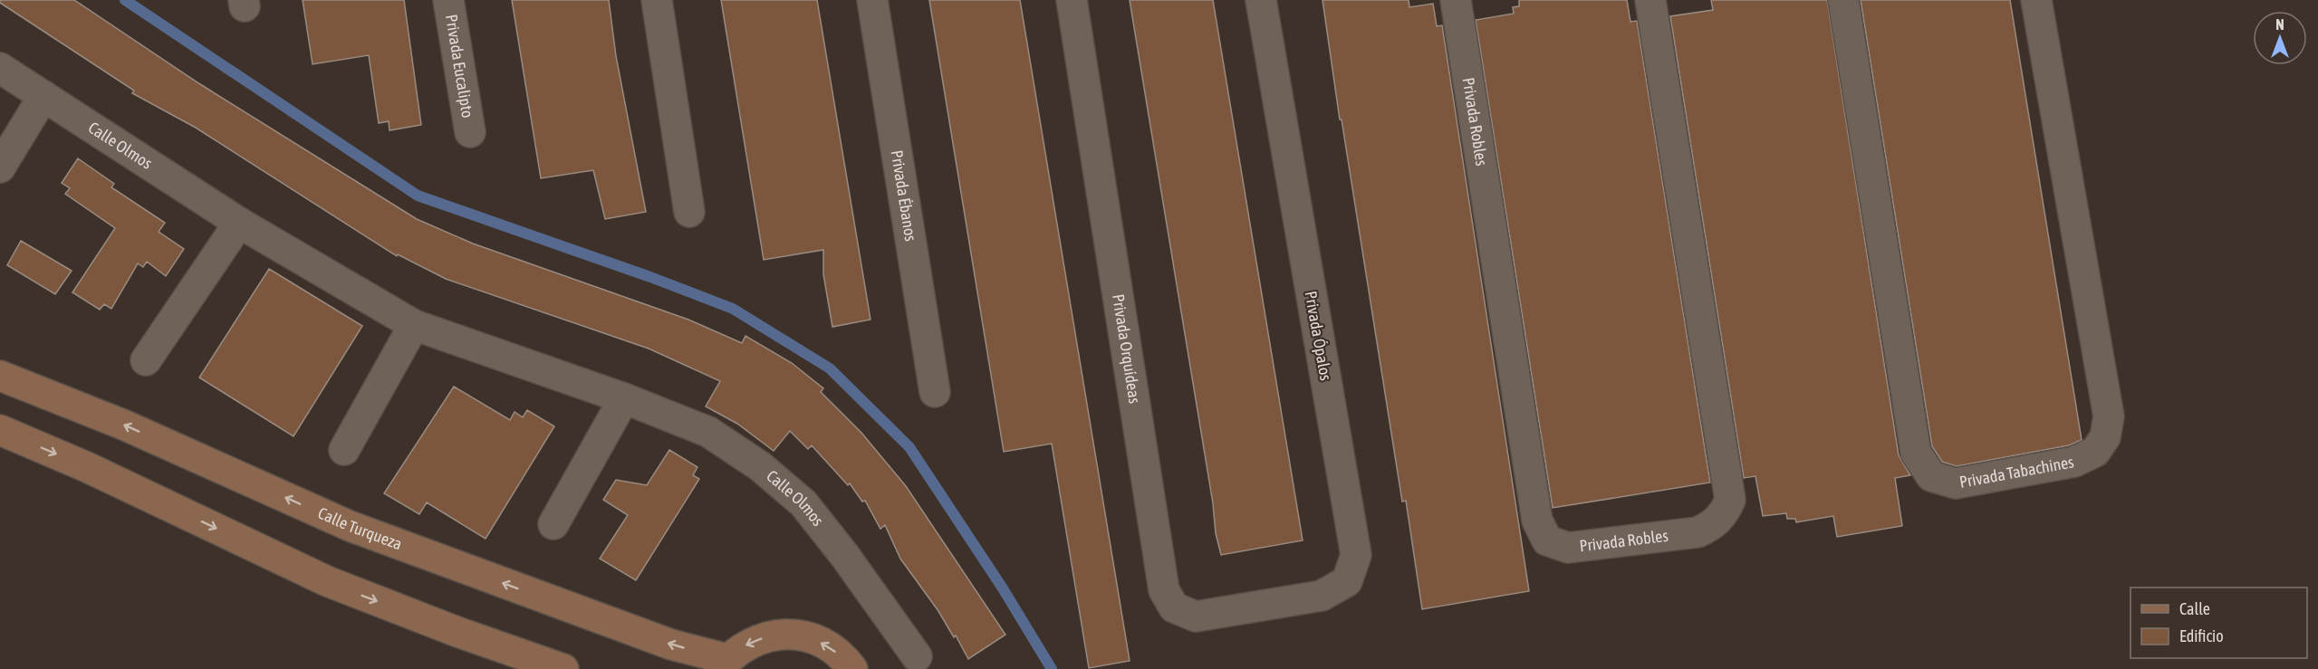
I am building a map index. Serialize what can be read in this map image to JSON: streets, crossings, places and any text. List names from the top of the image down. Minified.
{"streets":{"street":["Privada Eucalipto","Privada Robles","Calle Olmos","Privada Ébanos","Privada Ópalos","Privada Orquídeas","Privada Tabachines","Calle Turqueza"]},"crossings":[["Privada Ópalos","Privada Orquídeas"]],"legend":["Calle","Edificio"],"north":"top"}
